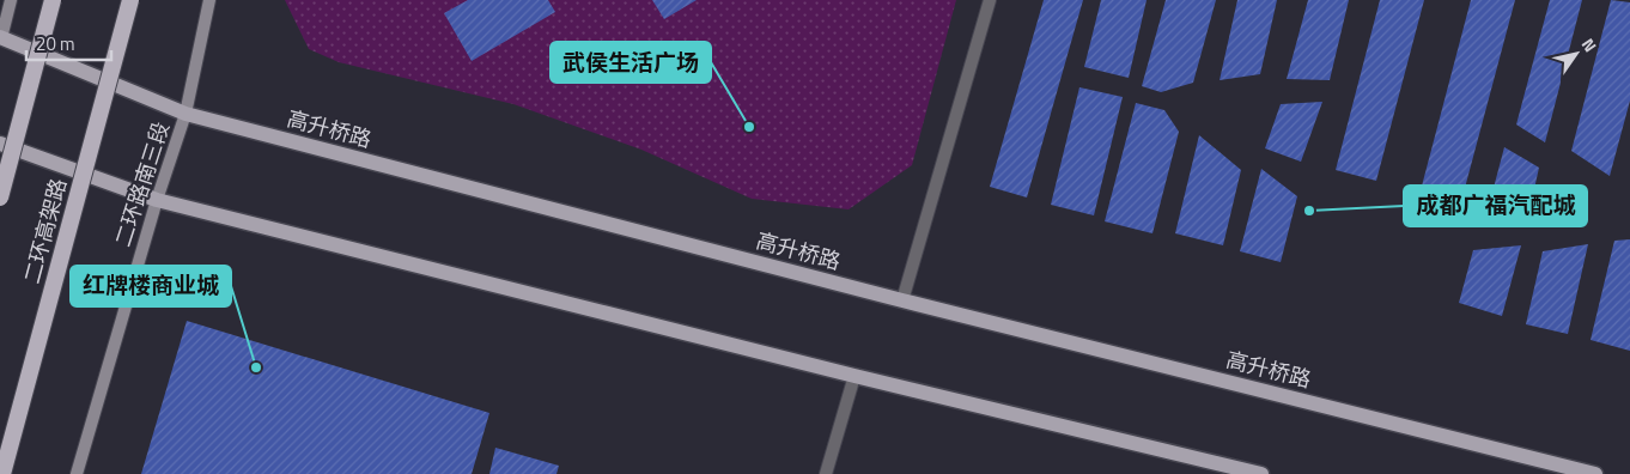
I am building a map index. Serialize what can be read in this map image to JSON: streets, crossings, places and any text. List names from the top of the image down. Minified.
{"streets":{"highway":["二环高架路"],"main road":["高升桥路","二环路南三段"]},"crossings":[["高升桥路","二环路南三段"]],"places":["武侯生活广场","成都广福汽配城","红牌楼商业城"],"scale_bar":"20 m","north":"top right"}
